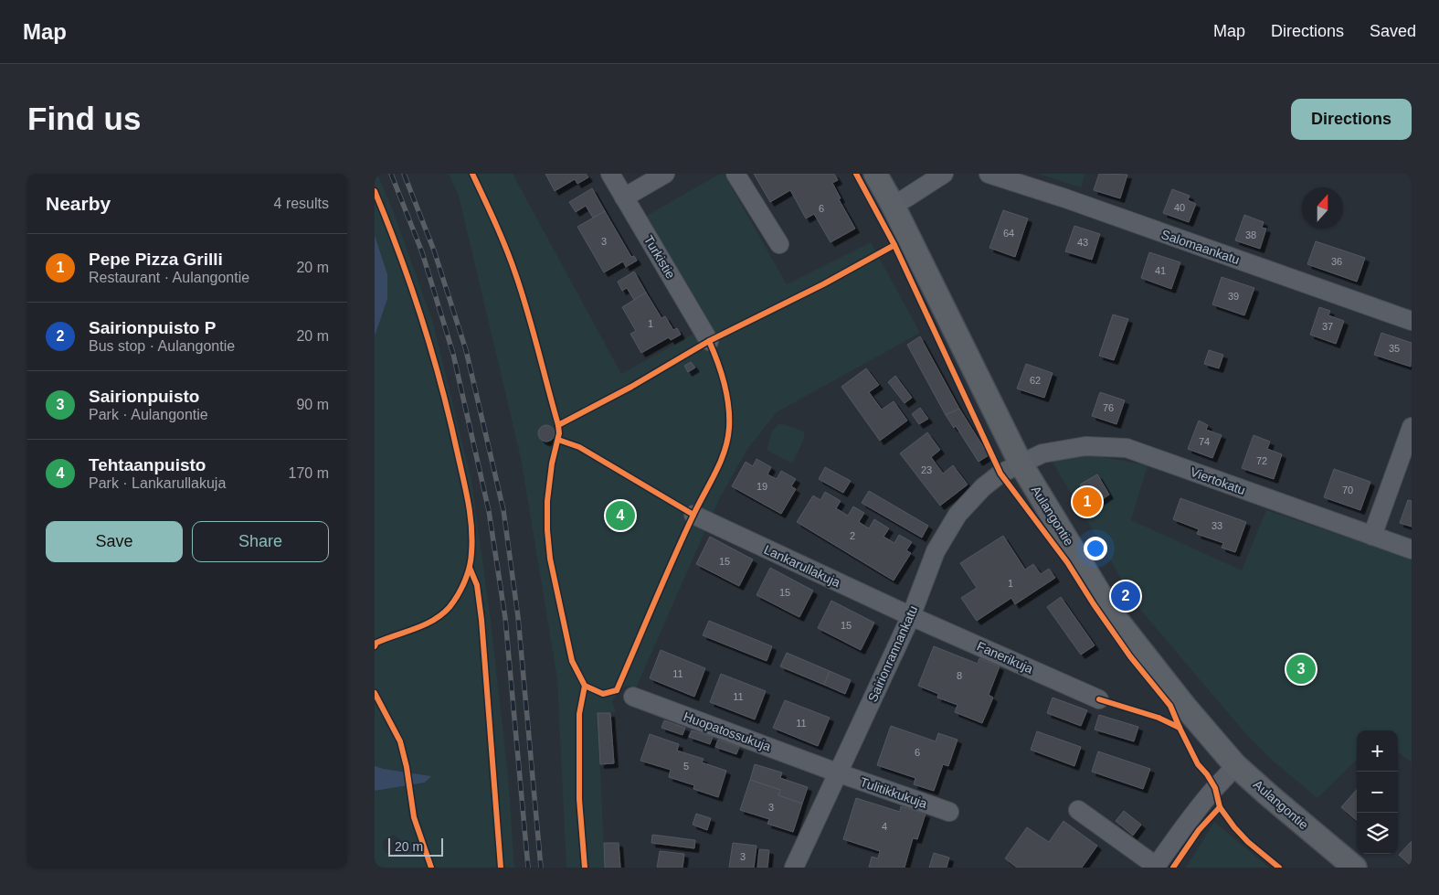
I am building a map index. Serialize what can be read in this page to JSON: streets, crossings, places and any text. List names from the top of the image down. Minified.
{"streets":{"main road":["Aulangontie"],"street":["Salomaankatu","Turkistie","Viertokatu","Lankarullakuja","Sairionrannankatu","Fanerikuja","Huopatossukuja","Tulitikkukuja"]},"crossings":[["Viertokatu","Aulangontie"],["Viertokatu","Sairionrannankatu"],["Aulangontie","Sairionrannankatu"],["Lankarullakuja","Sairionrannankatu"],["Lankarullakuja","Fanerikuja"],["Sairionrannankatu","Fanerikuja"],["Sairionrannankatu","Huopatossukuja"],["Sairionrannankatu","Tulitikkukuja"],["Huopatossukuja","Tulitikkukuja"]],"house_numbers":["40","6","64","38","3","43","36","41","39","1","37","35","62","76","74","72","23","19","70","33","2","15","1","15","15","11","8","11","11","6","5","3","4","3"],"scale_bar":"20 m","north":"top","page":{"header":"Map","nav":["Map","Directions","Saved"],"buttons":["Directions",["Save","Share"]],"title":"Find us","heading":["Nearby","4 results"],"list":[{"mark":"1","name":"Pepe Pizza Grilli","note":"Restaurant · Aulangontie","value":"20 m"},{"mark":"2","name":"Sairionpuisto P","note":"Bus stop · Aulangontie","value":"20 m"},{"mark":"3","name":"Sairionpuisto","note":"Park · Aulangontie","value":"90 m"},{"mark":"4","name":"Tehtaanpuisto","note":"Park · Lankarullakuja","value":"170 m"}],"pins":["1","4","2","3"],"map_buttons":["+","−"],"scale":"20 m"}}
